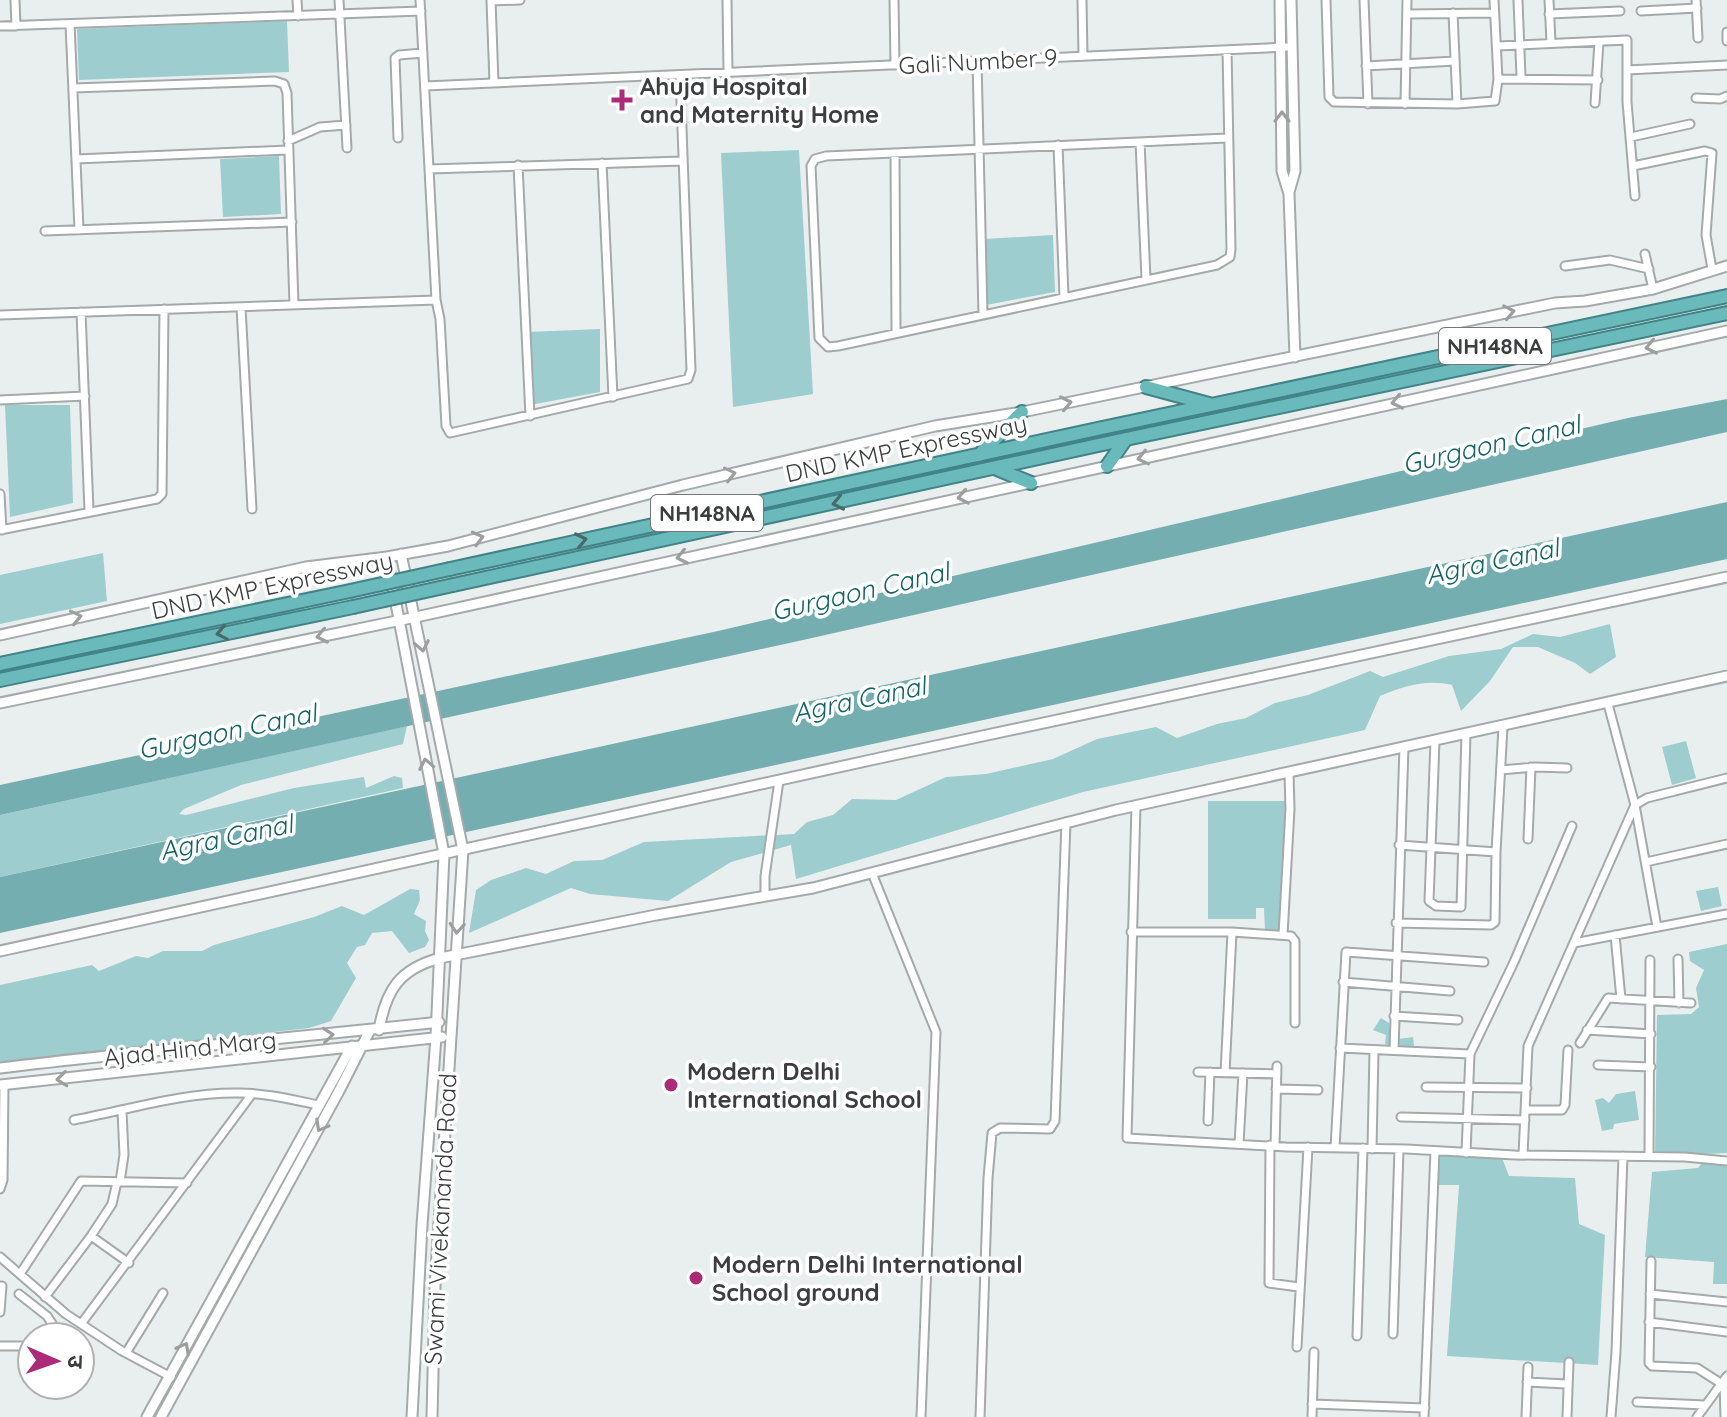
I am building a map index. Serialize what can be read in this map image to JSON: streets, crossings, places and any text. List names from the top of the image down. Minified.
{"streets":{"highway":["NH148NA","DND KMP Expressway"],"street":["Gali Number 9","Ajad Hind Marg","Swami Vivekananda Road"]},"crossings":[["Ajad Hind Marg","Swami Vivekananda Road"]],"water":["Gurgaon Canal","Agra Canal"],"places":{"health":["Ahuja Hospital and Maternity Home"],"other":["Modern Delhi International School","Modern Delhi International School ground"]},"north":"right"}
